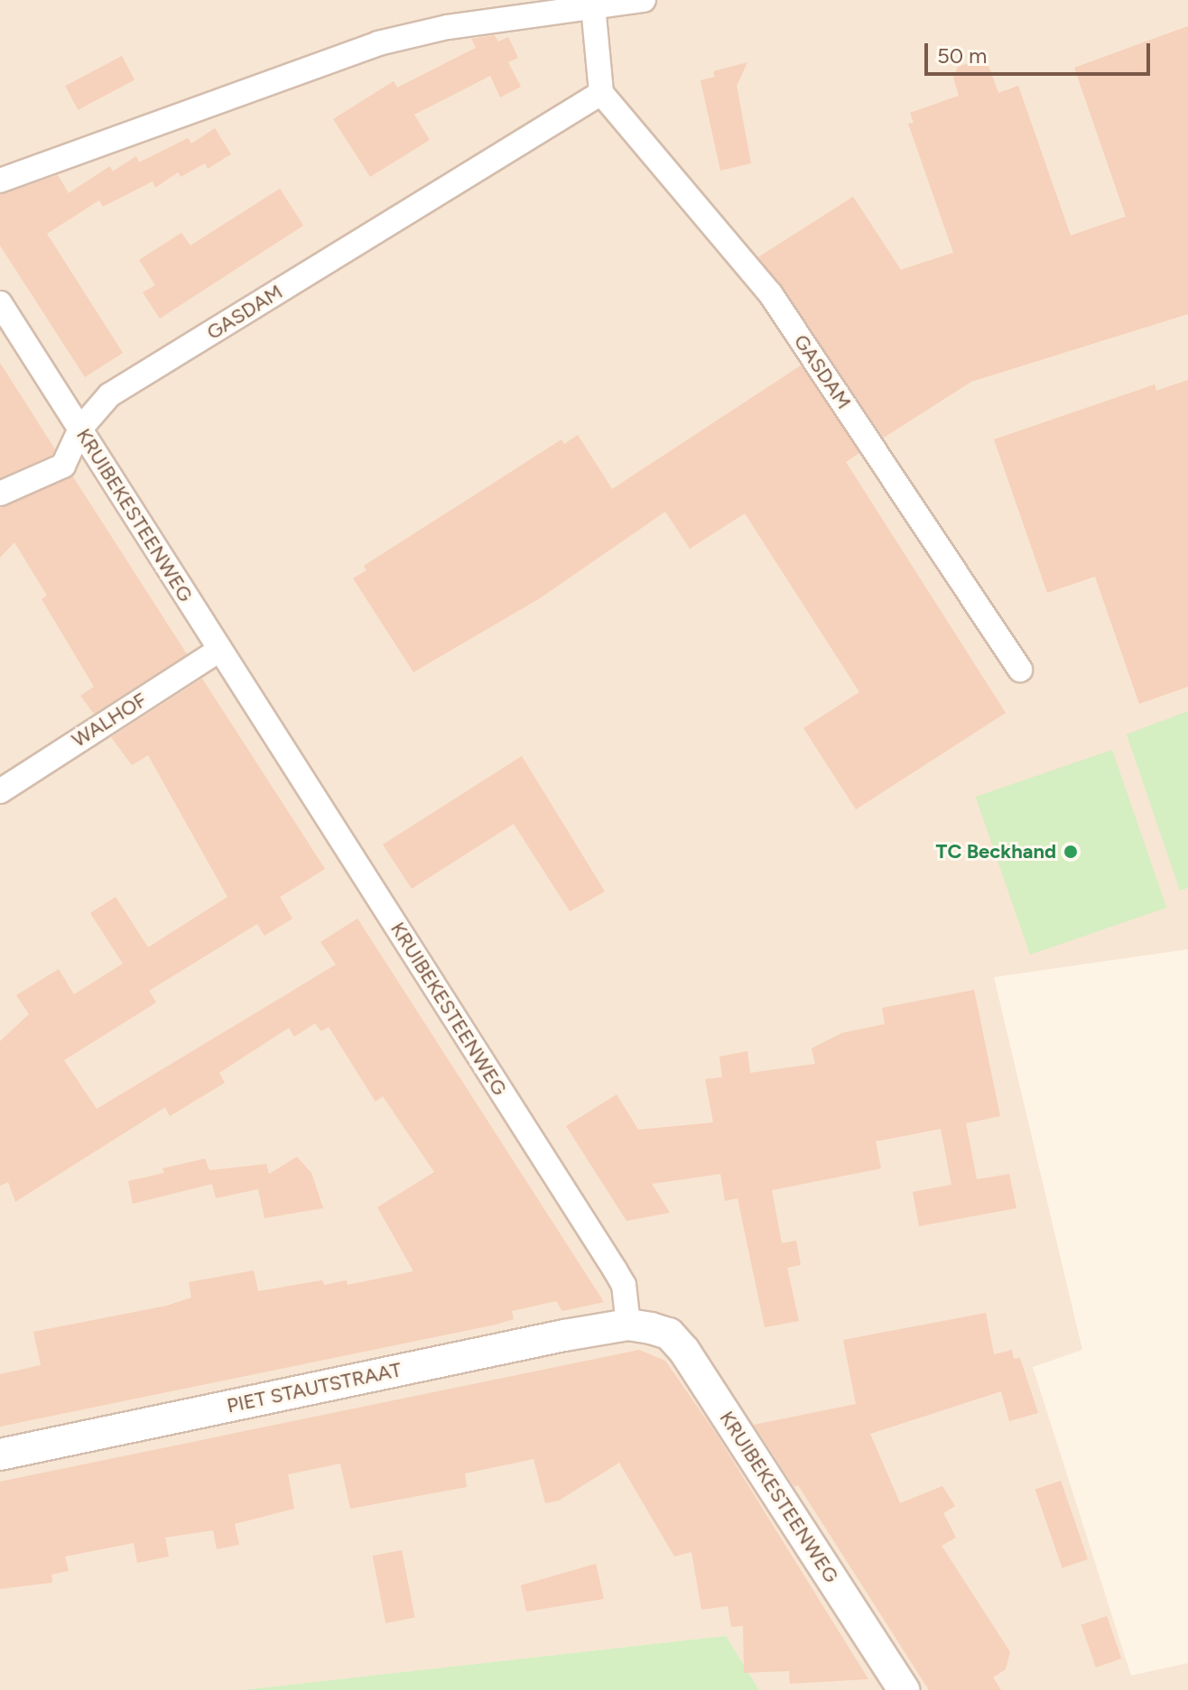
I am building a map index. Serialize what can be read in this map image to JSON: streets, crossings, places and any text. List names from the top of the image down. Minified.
{"streets":{"street":["GASDAM","KRUIBEKESTEENWEG","WALHOF","PIET STAUTSTRAAT"]},"crossings":[["GASDAM","KRUIBEKESTEENWEG"],["KRUIBEKESTEENWEG","WALHOF"],["KRUIBEKESTEENWEG","PIET STAUTSTRAAT"]],"places":["TC Beckhand"],"scale_bar":"50 m"}
